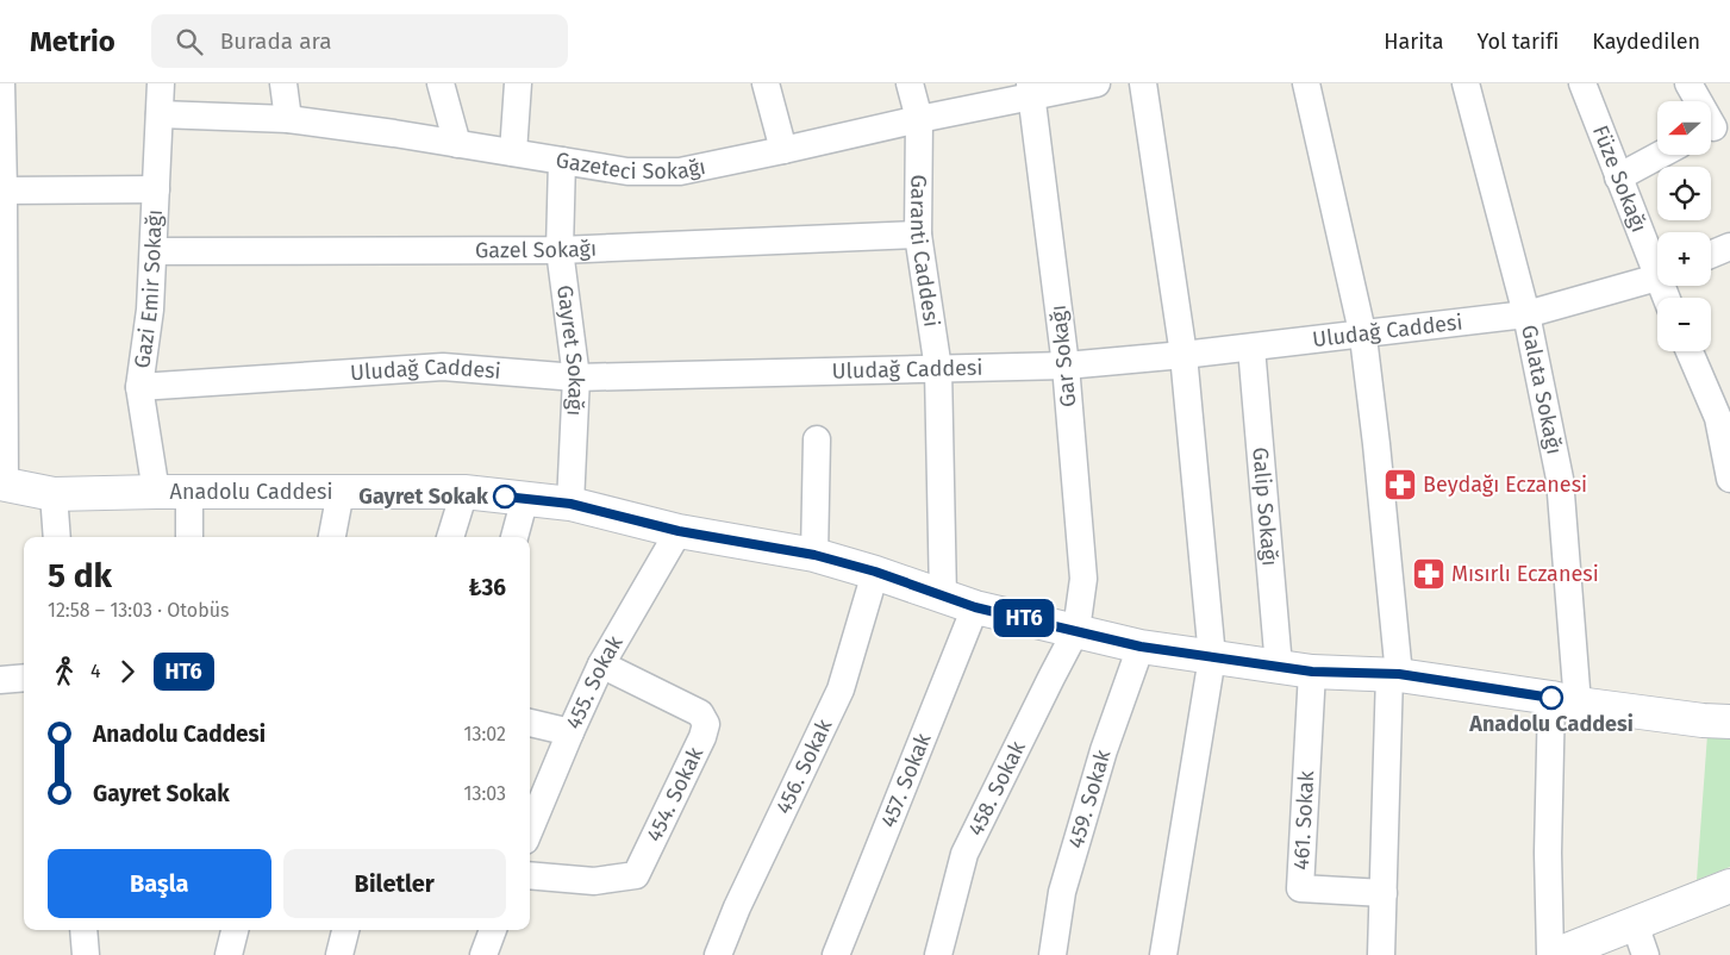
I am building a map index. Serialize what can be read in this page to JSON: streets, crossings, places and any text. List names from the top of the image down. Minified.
{"streets":{"main road":["Anadolu Caddesi"],"street":["Gazeteci Sokağı","Füze Sokağı","Gazel Sokağı","Garanti Caddesi","Gazi Emir Sokağı","Uludağ Caddesi","Gayret Sokağı","Gar Sokağı","Galata Sokağı","Galip Sokağı","455. Sokak","456. Sokak","457. Sokak","458. Sokak","454. Sokak","459. Sokak","461. Sokak"]},"crossings":[["Gazeteci Sokağı","Garanti Caddesi"],["Gazeteci Sokağı","Gazi Emir Sokağı"],["Gazeteci Sokağı","Gayret Sokağı"],["Gazeteci Sokağı","Gar Sokağı"],["Gazel Sokağı","Garanti Caddesi"],["Gazel Sokağı","Gazi Emir Sokağı"],["Gazel Sokağı","Gayret Sokağı"],["Garanti Caddesi","Uludağ Caddesi"],["Garanti Caddesi","Anadolu Caddesi"],["Gazi Emir Sokağı","Uludağ Caddesi"],["Gazi Emir Sokağı","Anadolu Caddesi"],["Uludağ Caddesi","Gayret Sokağı"],["Uludağ Caddesi","Gar Sokağı"],["Uludağ Caddesi","Galata Sokağı"],["Uludağ Caddesi","Galip Sokağı"],["Gayret Sokağı","Anadolu Caddesi"],["Gar Sokağı","Anadolu Caddesi"],["Gar Sokağı","458. Sokak"],["Galata Sokağı","Anadolu Caddesi"],["Anadolu Caddesi","Galip Sokağı"],["Anadolu Caddesi","455. Sokak"],["Anadolu Caddesi","456. Sokak"],["Anadolu Caddesi","457. Sokak"],["Anadolu Caddesi","458. Sokak"],["Anadolu Caddesi","459. Sokak"],["Anadolu Caddesi","461. Sokak"],["455. Sokak","454. Sokak"]],"places":{"pharmacy":["Beydağı Eczanesi","Mısırlı Eczanesi"],"other":["Gayret Sokak","Anadolu Caddesi"]},"lines":["bus line HT6"],"north":"left","page":{"header":"Metrio","search":"Burada ara","nav":["Harita","Yol tarifi","Kaydedilen"],"on_map":"HT6","map_buttons":["+","−"],"heading":["5 dk","12:58 – 13:03 · Otobüs","₺36"],"legs":["4","HT6"],"list":[{"name":"Anadolu Caddesi","value":"13:02"},{"name":"Gayret Sokak","value":"13:03"}],"buttons":["Başla","Biletler"]}}
